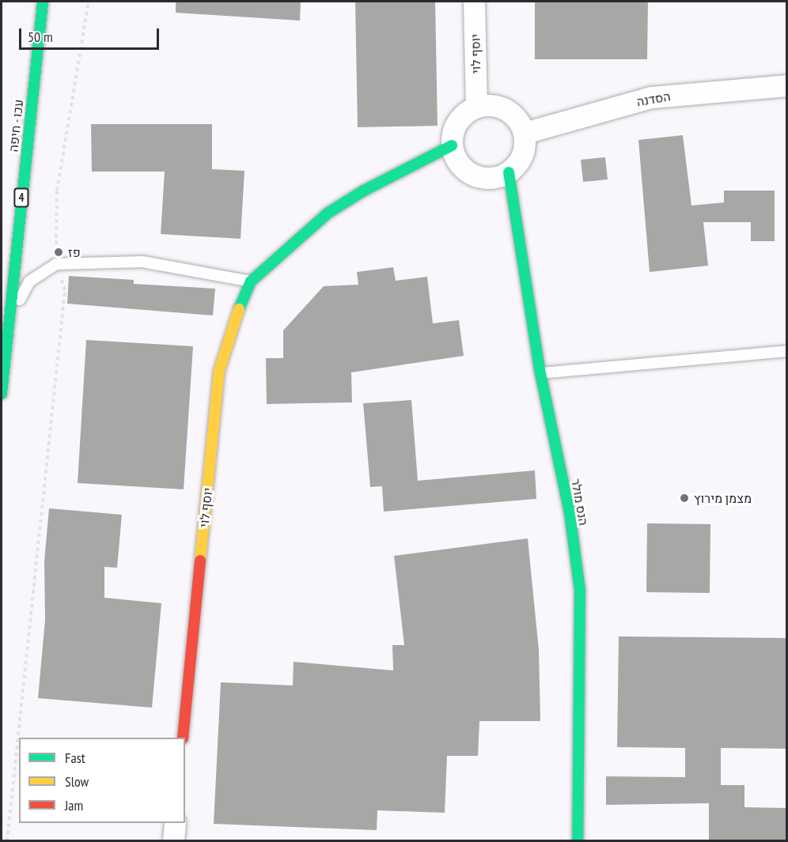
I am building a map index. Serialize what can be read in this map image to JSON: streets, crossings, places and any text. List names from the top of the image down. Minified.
{"streets":{"main road":["יוסף לוי","עכו - חיפה","4","הנס מולר"],"street":["הסדנה"]},"crossings":[["יוסף לוי","הסדנה"],["יוסף לוי","הנס מולר"],["הסדנה","הנס מולר"]],"places":["פז","מצמן מירוץ"],"legend":["Fast","Slow","Jam"],"scale_bar":"50 m"}
